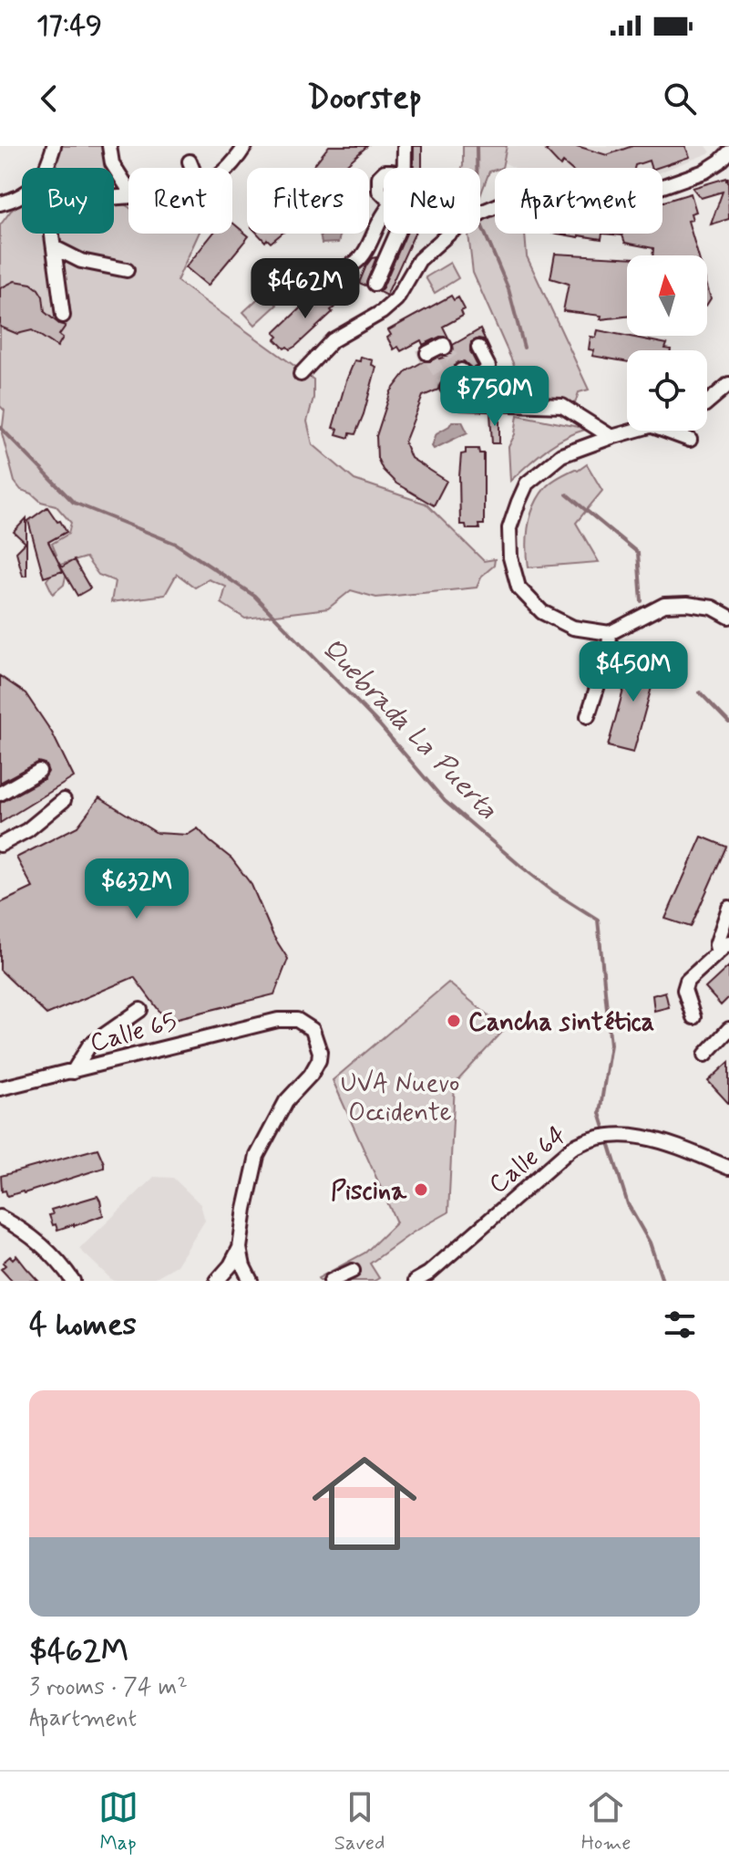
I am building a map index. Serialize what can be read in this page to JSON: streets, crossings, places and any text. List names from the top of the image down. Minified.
{"streets":{"street":["Calle 65","Calle 64"]},"water":["Quebrada La Puerta"],"parks":["UVA Nuevo Occidente"],"places":["Cancha sintética","Piscina"],"north":"top","page":{"status":"17:49","header":"Doorstep","chip":["Buy","Rent","Filters","New","Apartment"],"price":["$462M","$750M","$450M","$632M"],"heading":"4 homes","list":[{"name":"$462M","note":"3 rooms · 74 m² · Apartment"}],"tabs":["Map","Saved","Home"]}}
